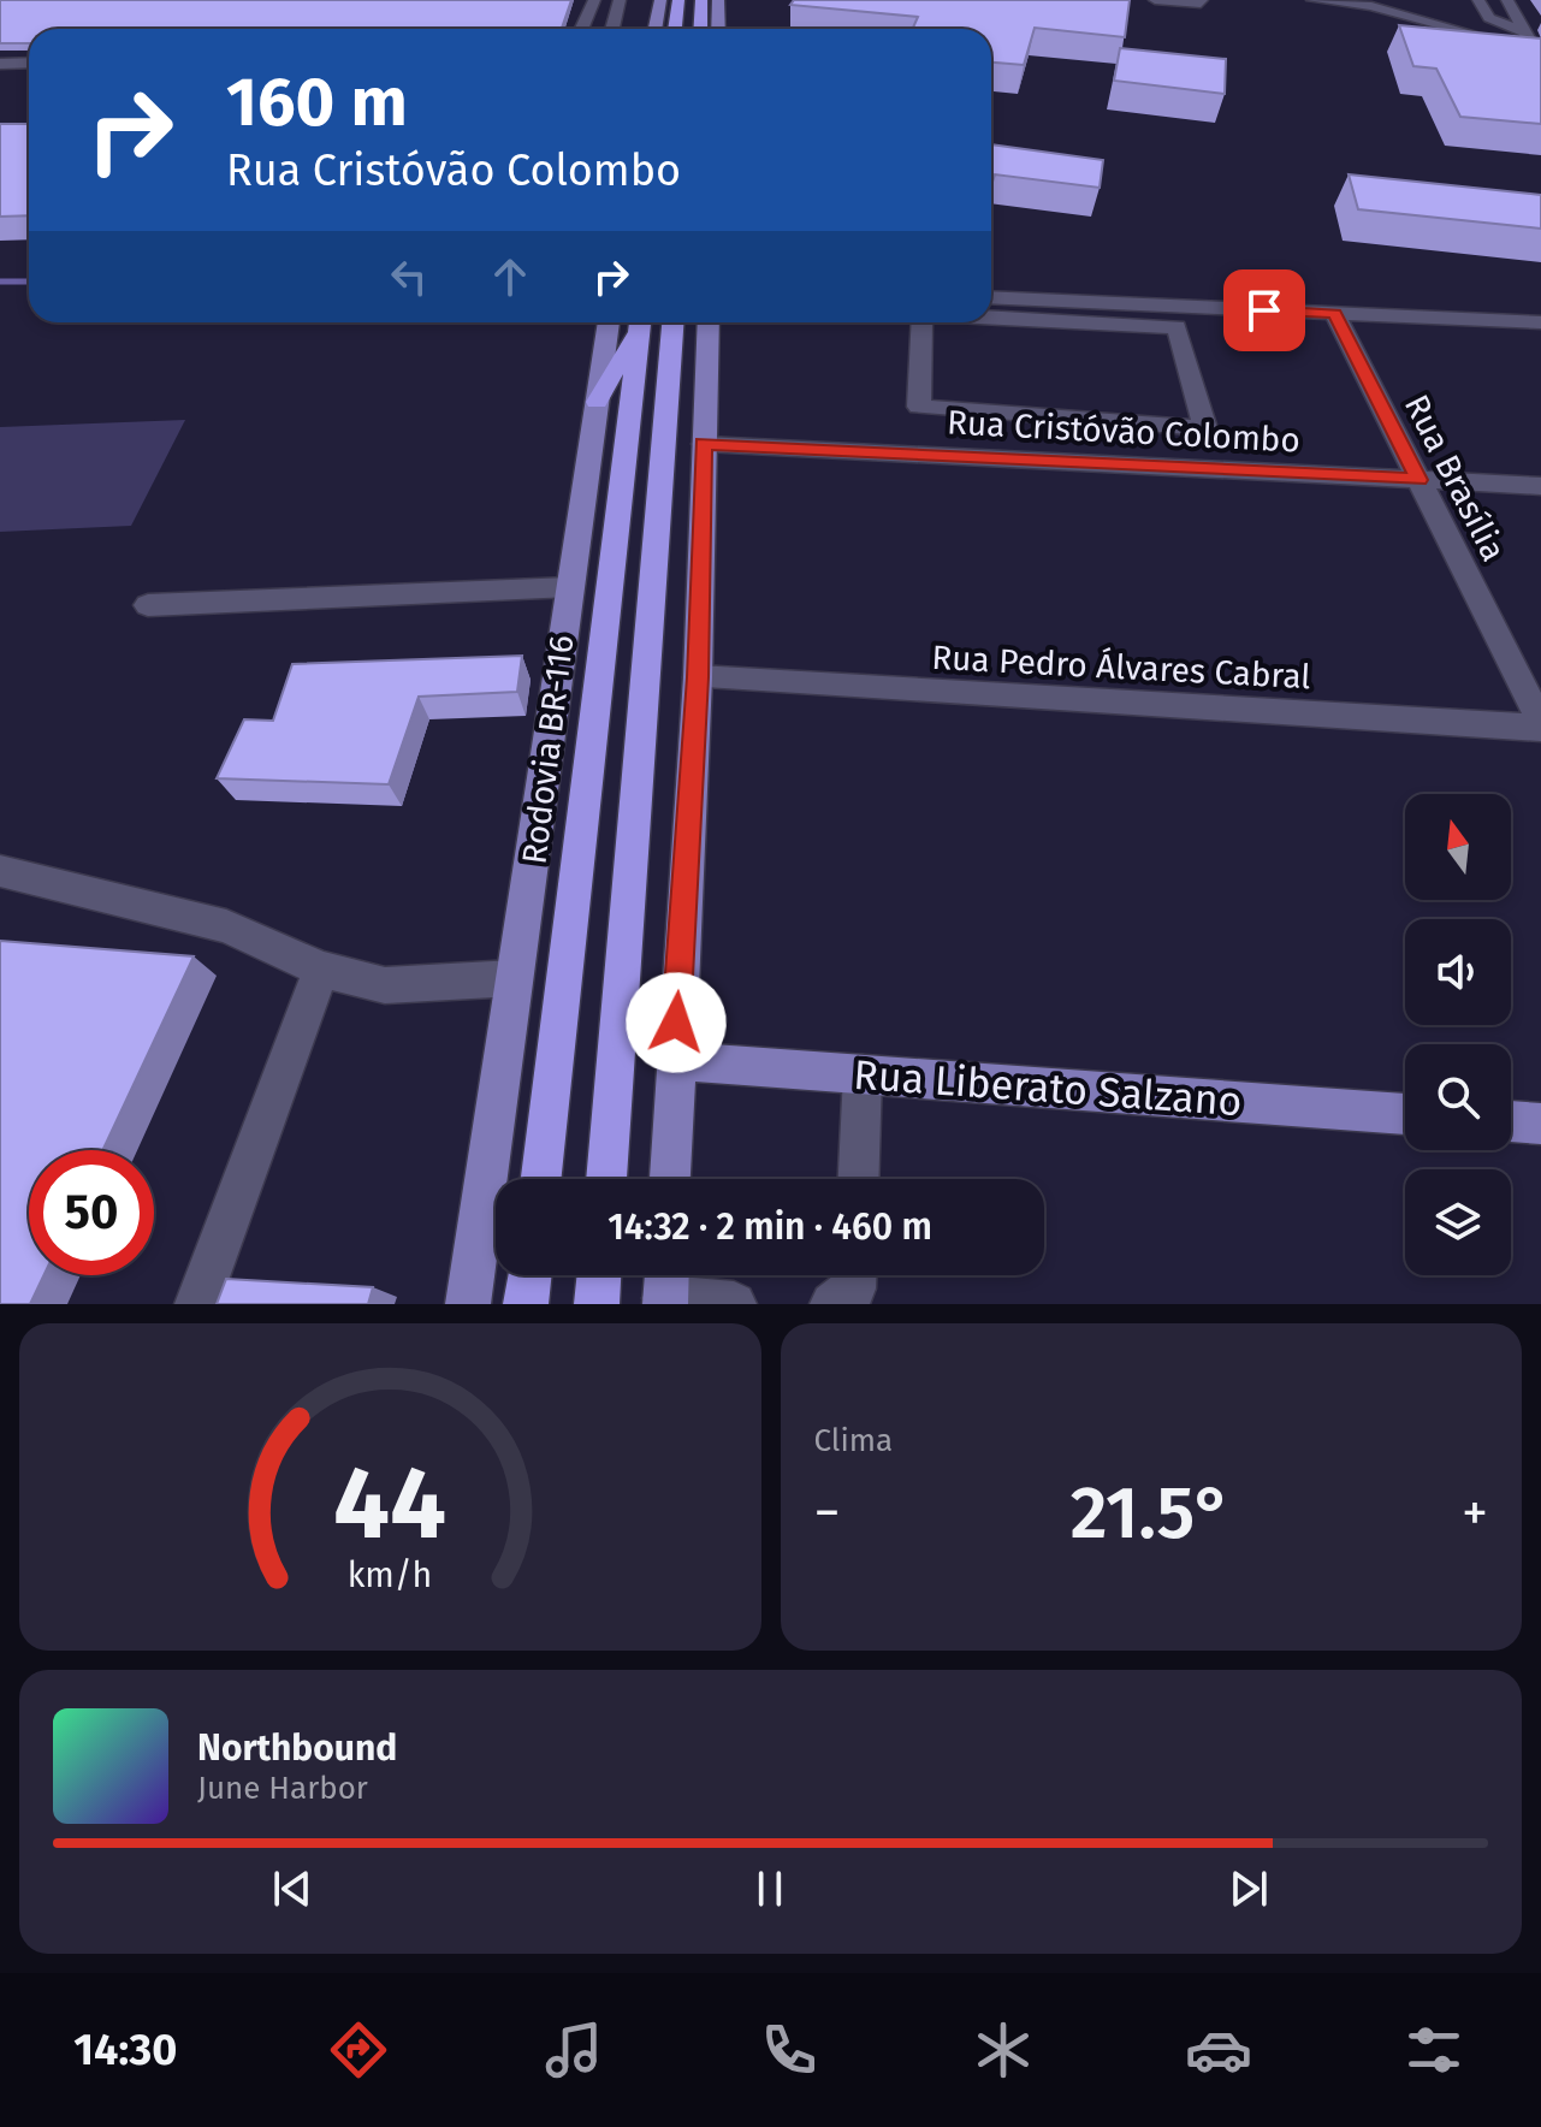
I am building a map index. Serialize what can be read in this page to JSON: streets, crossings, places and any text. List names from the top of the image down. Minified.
{"streets":{"highway":["Rodovia BR-116"],"main road":["Rua Liberato Salzano"],"street":["Rua Cristóvão Colombo","Rua Brasília","Rua Pedro Álvares Cabral"]},"crossings":[["Rua Cristóvão Colombo","Rua Brasília"],["Rua Brasília","Rua Pedro Álvares Cabral"]],"north":"top","page":{"turn":["160 m","Rua Cristóvão Colombo"],"limit":"50","trip":"14:32 · 2 min · 460 m","tile":"Clima","heat":["−","21.5°","+"],"song":["Northbound","June Harbor"],"tabs":"14:30","gauge":["44","km/h"]}}
